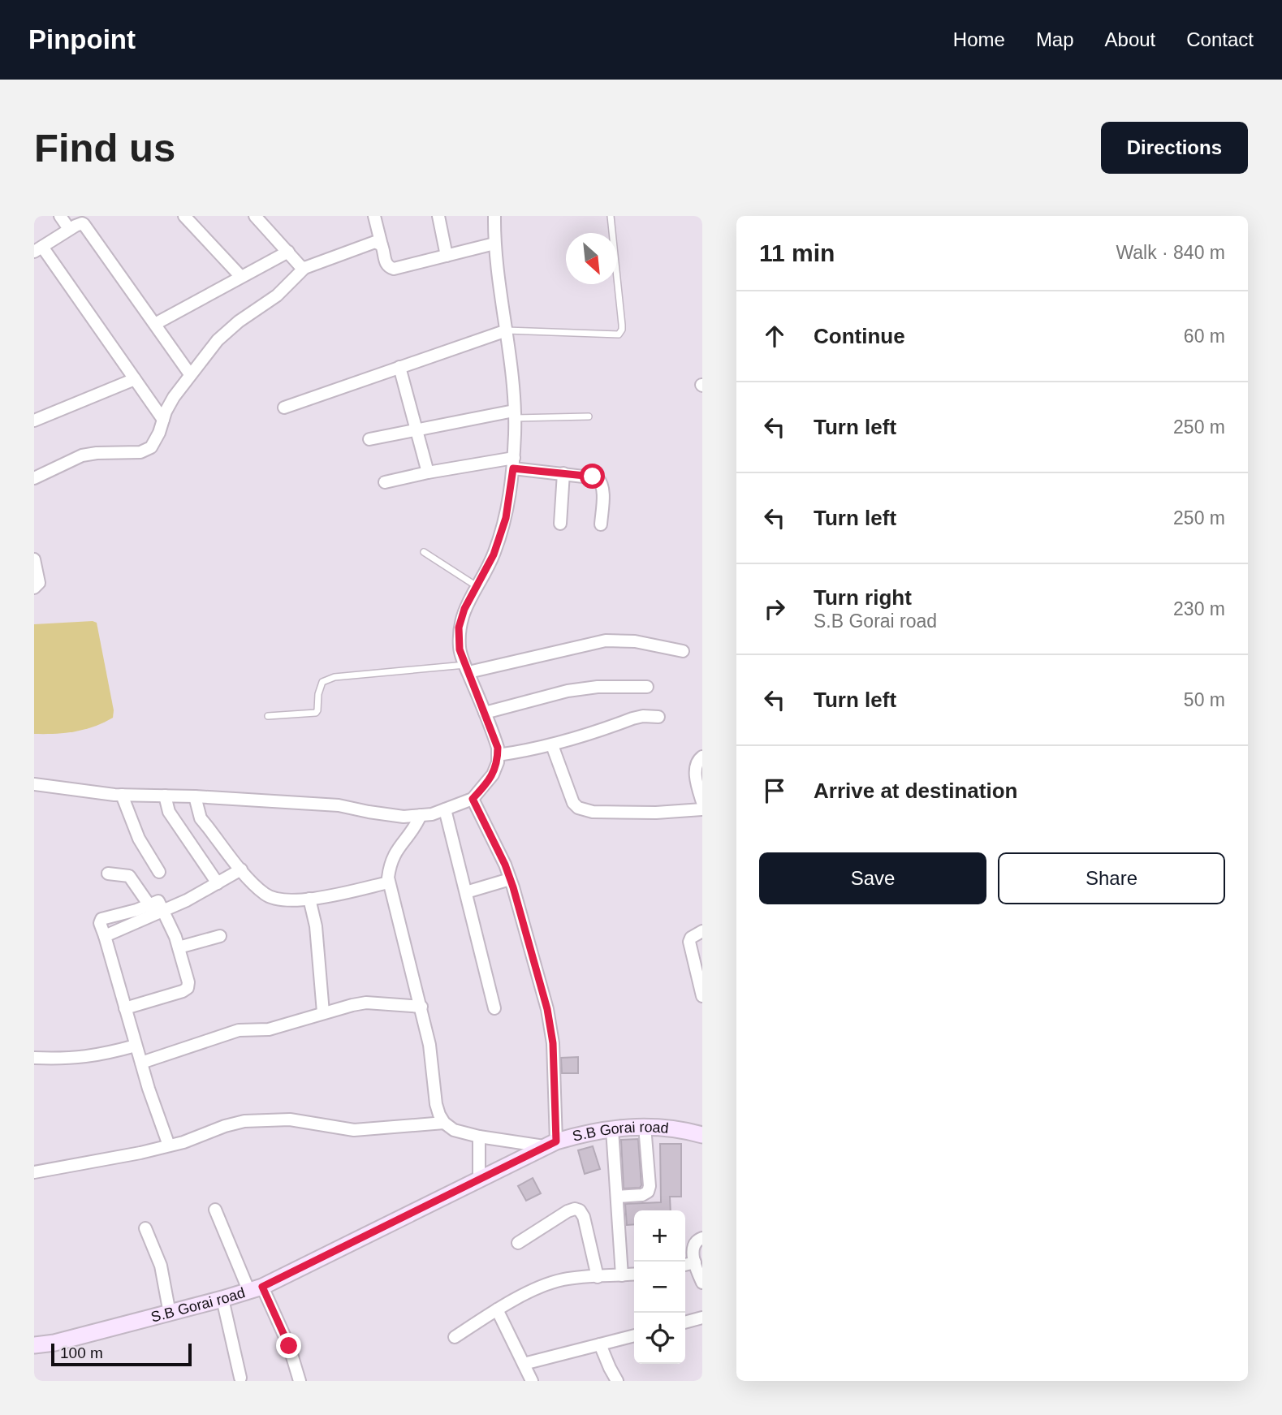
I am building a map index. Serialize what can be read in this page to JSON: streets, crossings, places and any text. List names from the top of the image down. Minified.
{"streets":{"street":["S.B Gorai road"]},"scale_bar":"100 m","north":"bottom right","page":{"header":"Pinpoint","nav":["Home","Map","About","Contact"],"buttons":["Directions",["Save","Share"]],"title":"Find us","heading":["11 min","Walk · 840 m"],"list":[["Continue","60 m"],["Turn left","250 m"],["Turn left","250 m"],["Turn right","S.B Gorai road","230 m"],["Turn left","50 m"],"Arrive at destination"],"map_buttons":["+","−"],"scale":"100 m"}}
